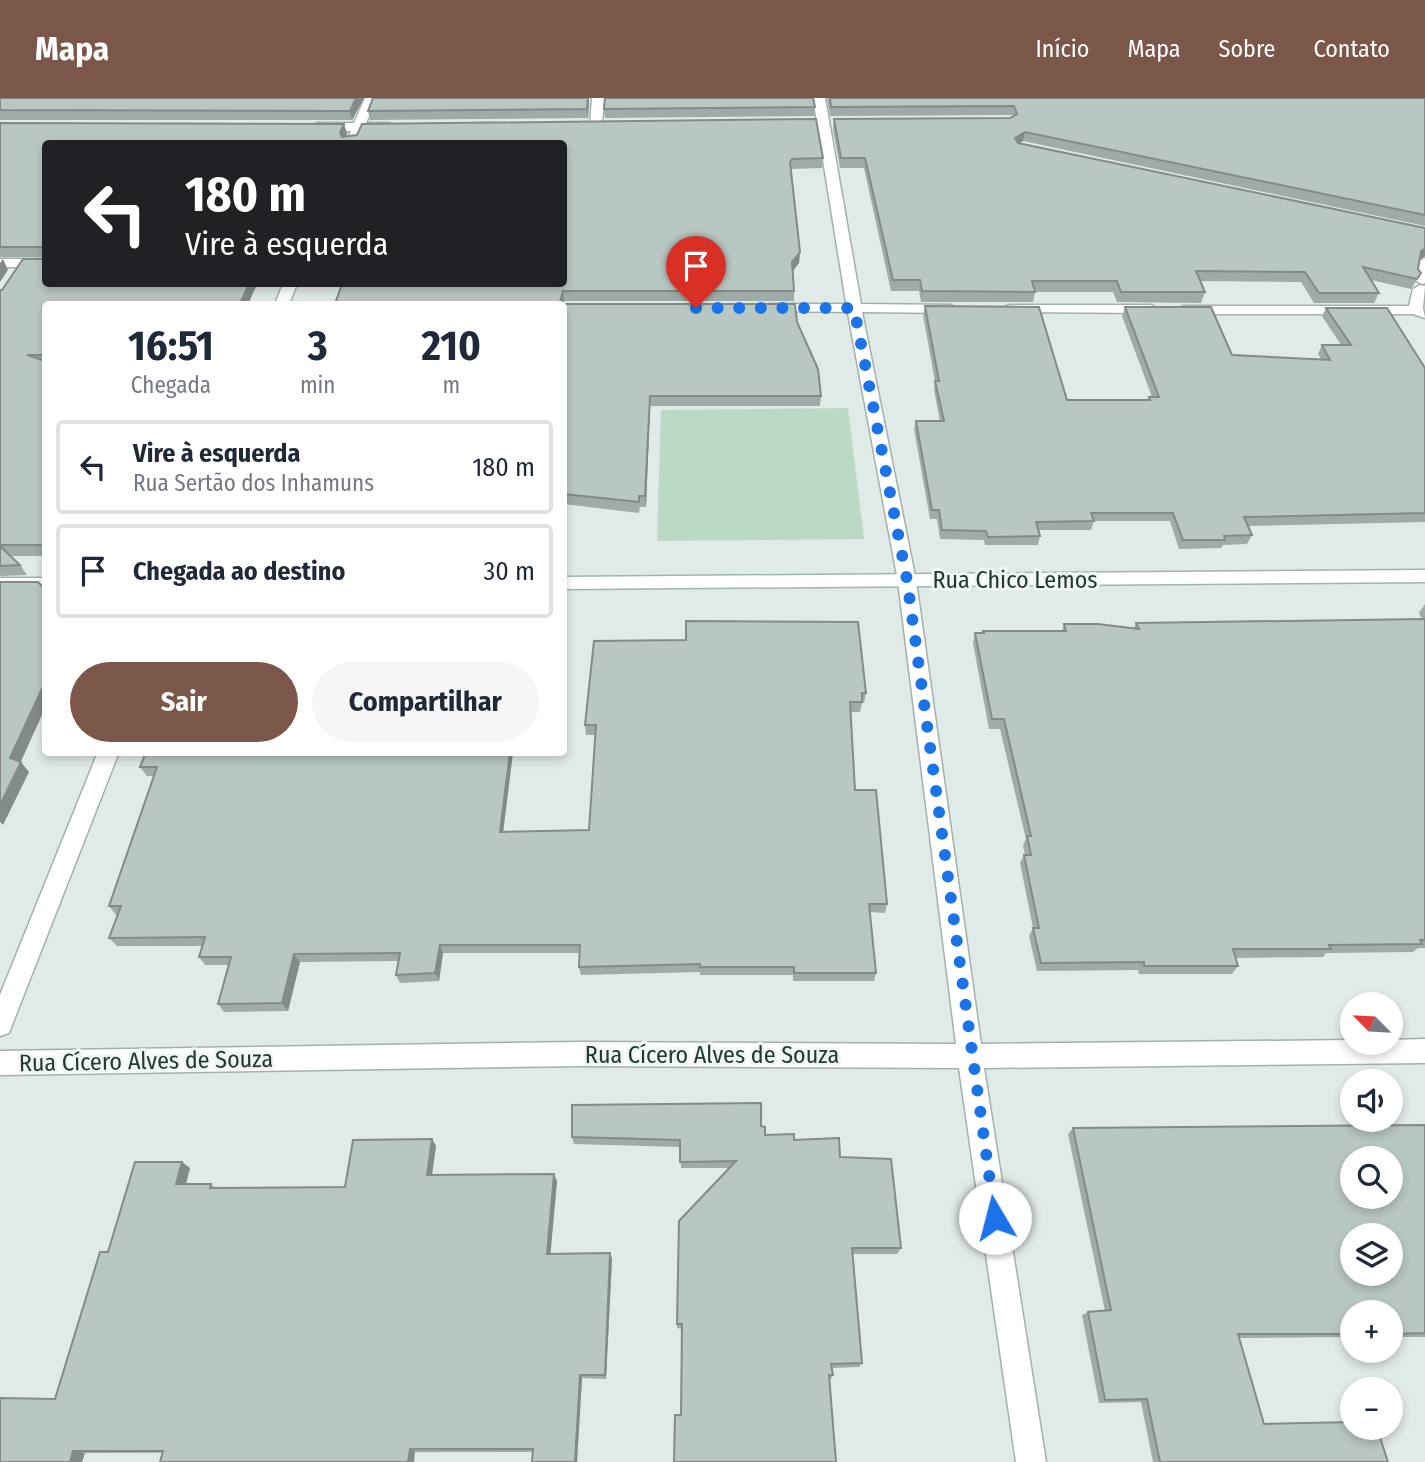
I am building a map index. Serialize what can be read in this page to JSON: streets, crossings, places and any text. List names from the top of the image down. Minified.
{"streets":{"street":["Rua Chico Lemos","Rua Cícero Alves de Souza"]},"north":"top left","page":{"header":"Mapa","nav":["Início","Mapa","Sobre","Contato"],"turn":["180 m","Vire à esquerda"],"eta":["16:51","Chegada","3","min","210","m"],"list":[{"name":"Vire à esquerda","note":"Rua Sertão dos Inhamuns","value":"180 m"},{"name":"Chegada ao destino","value":"30 m"}],"buttons":["Sair","Compartilhar"],"map_buttons":["+","−"]}}
